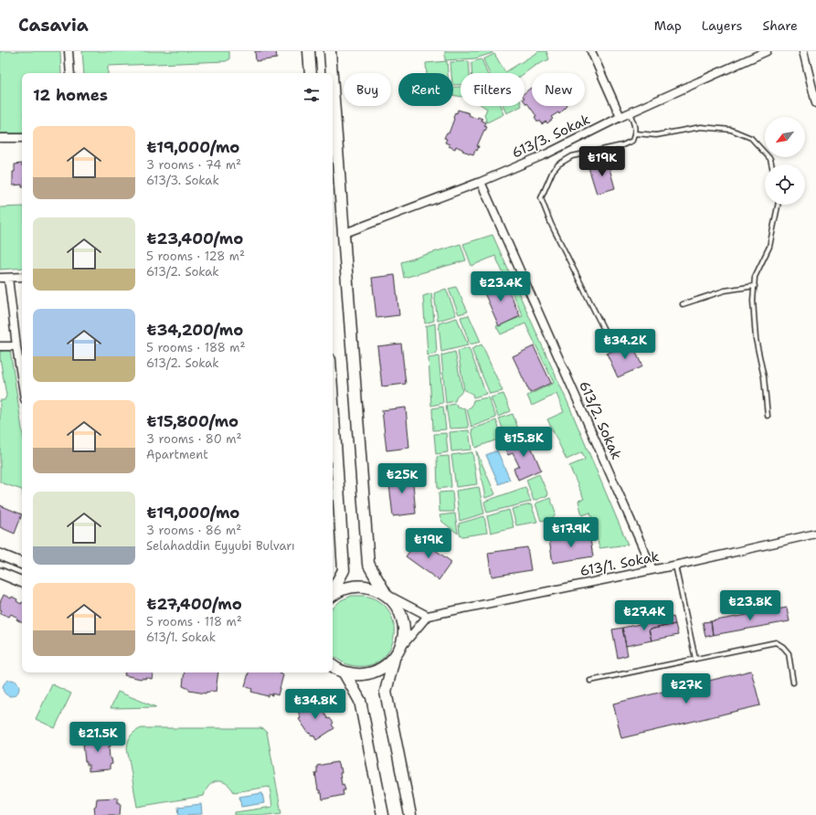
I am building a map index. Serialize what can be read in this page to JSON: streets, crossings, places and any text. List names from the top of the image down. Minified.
{"streets":{"street":["613/3. Sokak","613/2. Sokak","613/1. Sokak"]},"crossings":[["613/3. Sokak","613/2. Sokak"],["613/2. Sokak","613/1. Sokak"]],"north":"bottom left","page":{"header":"Casavia","nav":["Map","Layers","Share"],"chip":["Buy","Rent","Filters","New"],"heading":"12 homes","list":[{"name":"₺19,000/mo","note":"3 rooms · 74 m² · 613/3. Sokak"},{"name":"₺23,400/mo","note":"5 rooms · 128 m² · 613/2. Sokak"},{"name":"₺34,200/mo","note":"5 rooms · 188 m² · 613/2. Sokak"},{"name":"₺15,800/mo","note":"3 rooms · 80 m² · Apartment"},{"name":"₺19,000/mo","note":"3 rooms · 86 m² · Selahaddin Eyyubi Bulvarı"},{"name":"₺27,400/mo","note":"5 rooms · 118 m² · 613/1. Sokak"}],"price":["₺19K","₺23.4K","₺34.2K","₺15.8K","₺25K","₺17.9K","₺19K","₺23.8K","₺27.4K","₺27K","₺34.8K","₺21.5K"]}}
